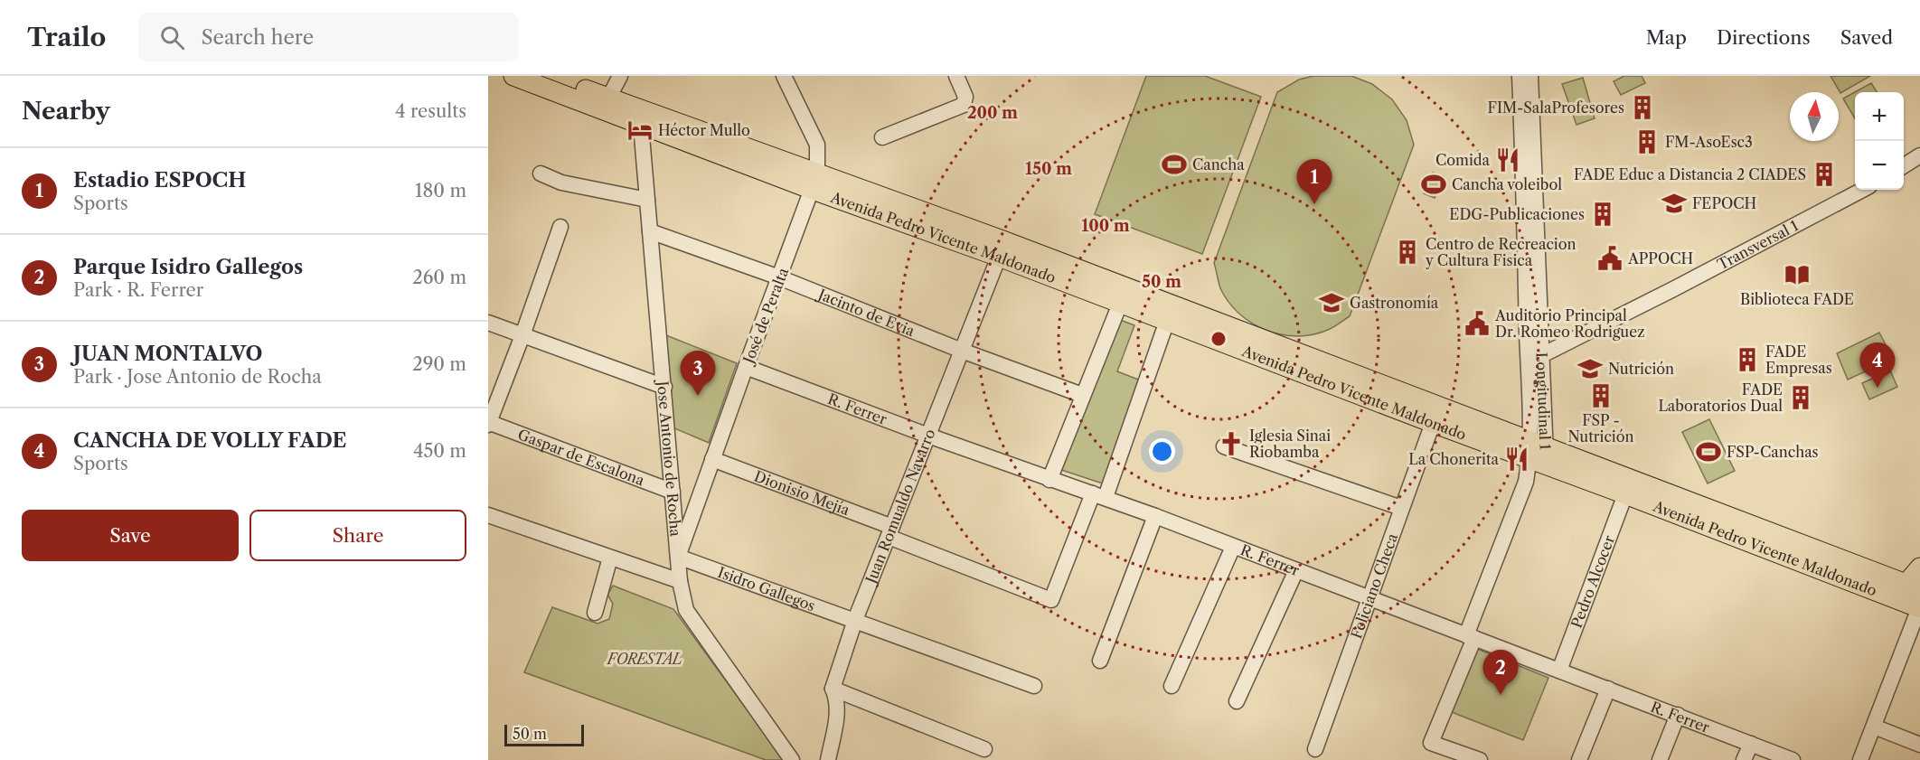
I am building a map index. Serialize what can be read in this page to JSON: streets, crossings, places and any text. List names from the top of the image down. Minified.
{"streets":{"main road":["Avenida Pedro Vicente Maldonado"],"street":["Transversal 1","Jacinto de Evia","José de Peralta","Longitudinal 1","R. Ferrer","Gaspar de Escalona","Jose Antonio de Rocha","Dionisio Mejía","Juan Romualdo Navarro","Pedro Alcocer","Feliciano Checa","Isidro Gallegos"]},"crossings":[["Avenida Pedro Vicente Maldonado","José de Peralta"],["Avenida Pedro Vicente Maldonado","Longitudinal 1"],["Avenida Pedro Vicente Maldonado","Jose Antonio de Rocha"],["Avenida Pedro Vicente Maldonado","Juan Romualdo Navarro"],["Avenida Pedro Vicente Maldonado","Pedro Alcocer"],["Avenida Pedro Vicente Maldonado","Feliciano Checa"],["Transversal 1","Longitudinal 1"],["Jacinto de Evia","José de Peralta"],["Jacinto de Evia","Jose Antonio de Rocha"],["Jacinto de Evia","Juan Romualdo Navarro"],["José de Peralta","R. Ferrer"],["José de Peralta","Jose Antonio de Rocha"],["José de Peralta","Dionisio Mejía"],["José de Peralta","Isidro Gallegos"],["Longitudinal 1","R. Ferrer"],["R. Ferrer","Dionisio Mejía"],["R. Ferrer","Juan Romualdo Navarro"],["R. Ferrer","Pedro Alcocer"],["R. Ferrer","Feliciano Checa"],["Gaspar de Escalona","Jose Antonio de Rocha"],["Jose Antonio de Rocha","Isidro Gallegos"],["Dionisio Mejía","Juan Romualdo Navarro"],["Juan Romualdo Navarro","Isidro Gallegos"]],"parks":["FORESTAL"],"places":{"building":["FIM-SalaProfesores","FM-AsoEsc3","FADE Educ a Distancia 2 CIADES","EDG-Publicaciones","Centro de Recreacion y Cultura Fisica","FADE Empresas","FSP - Nutrición","FADE Laboratorios Dual"],"hotel":["Héctor Mullo"],"restaurant":["Comida","La Chonerita"],"sports":["Cancha","Cancha voleibol","FSP-Canchas"],"school or university":["FEPOCH","Gastronomía","Nutrición"],"public building":["APPOCH","Auditorio Principal Dr. Romeo Rodriguez"],"library":["Biblioteca FADE"],"church":["Iglesia Sinai Riobamba"]},"scale_bar":"50 m","north":"top","page":{"header":"Trailo","search":"Search here","nav":["Map","Directions","Saved"],"heading":["Nearby","4 results"],"map_buttons":["+","−"],"list":[{"mark":"1","name":"Estadio ESPOCH","note":"Sports","value":"180 m"},{"mark":"2","name":"Parque Isidro Gallegos","note":"Park · R. Ferrer","value":"260 m"},{"mark":"3","name":"JUAN MONTALVO","note":"Park · Jose Antonio de Rocha","value":"290 m"},{"mark":"4","name":"CANCHA DE VOLLY FADE","note":"Sports","value":"450 m"}],"pins":["1","4","3","2"],"buttons":["Save","Share"],"scale":"50 m"},"rings":["200 m","150 m","100 m","50 m"]}
